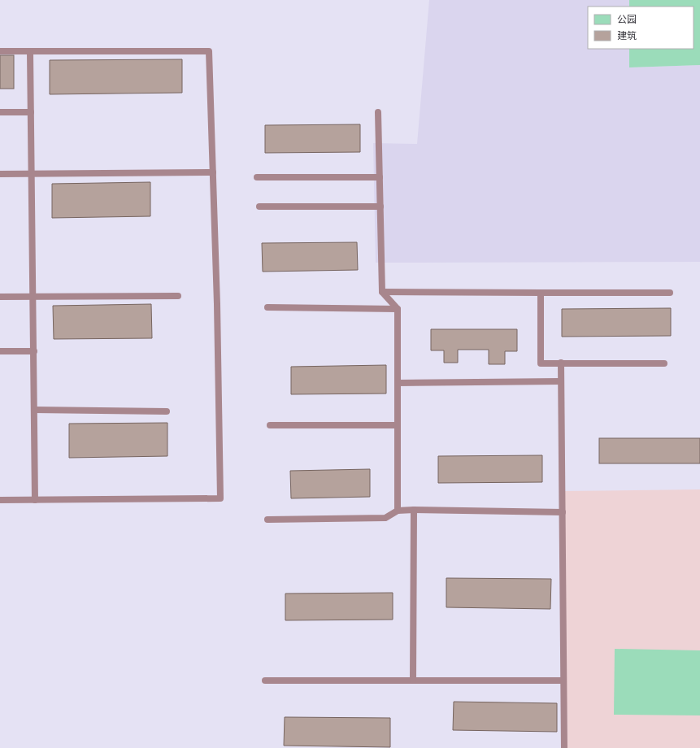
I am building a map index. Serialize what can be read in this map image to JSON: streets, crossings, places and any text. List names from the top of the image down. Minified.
{"legend":["公园","建筑"]}
